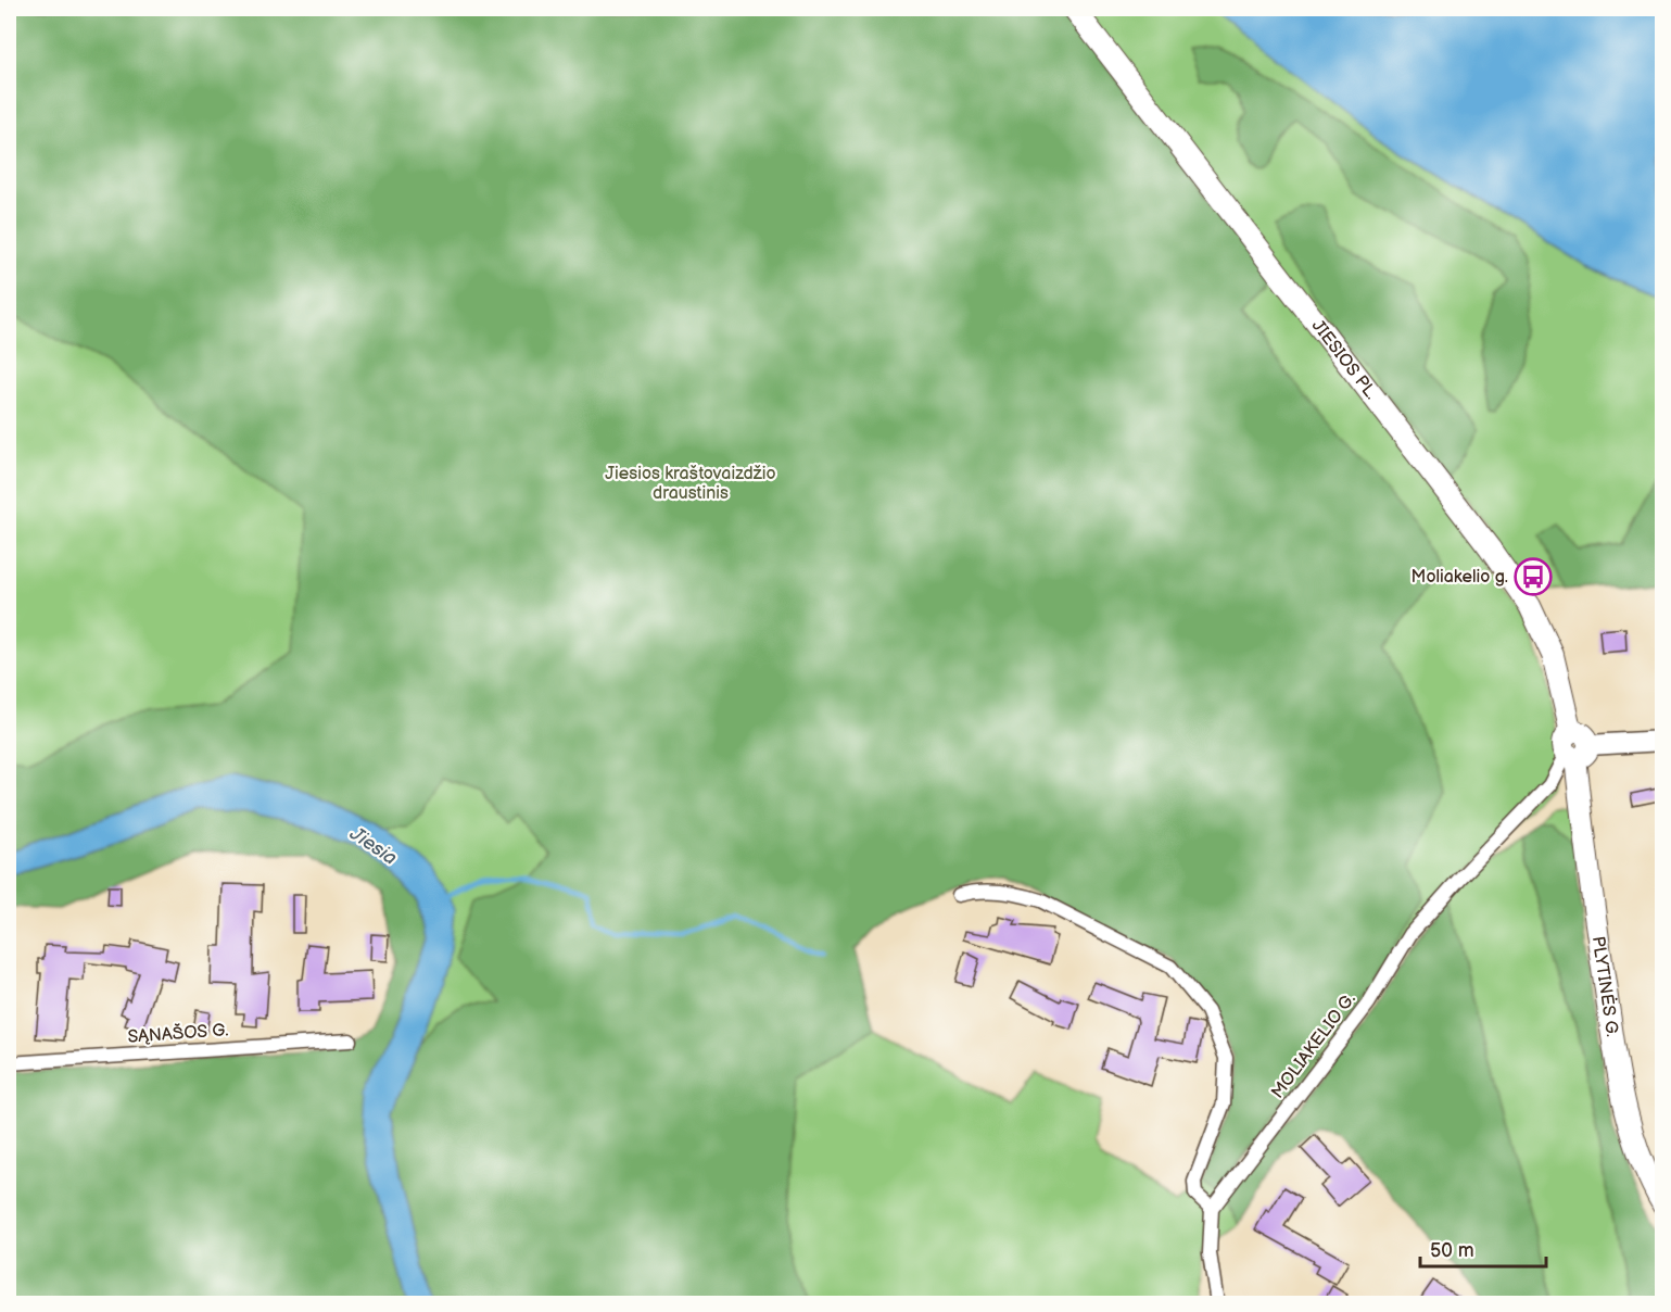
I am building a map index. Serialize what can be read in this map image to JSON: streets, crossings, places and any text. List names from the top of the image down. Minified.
{"streets":{"main road":["JIESIOS PL.","PLYTINĖS G."],"street":["SĄNAŠOS G.","MOLIAKELIO G."]},"crossings":[["JIESIOS PL.","PLYTINĖS G."],["JIESIOS PL.","MOLIAKELIO G."],["PLYTINĖS G.","MOLIAKELIO G."]],"water":["Jiesia"],"parks":["Jiesios kraštovaizdžio draustinis"],"places":{"bus stop":["Moliakelio g."]},"scale_bar":"50 m"}
